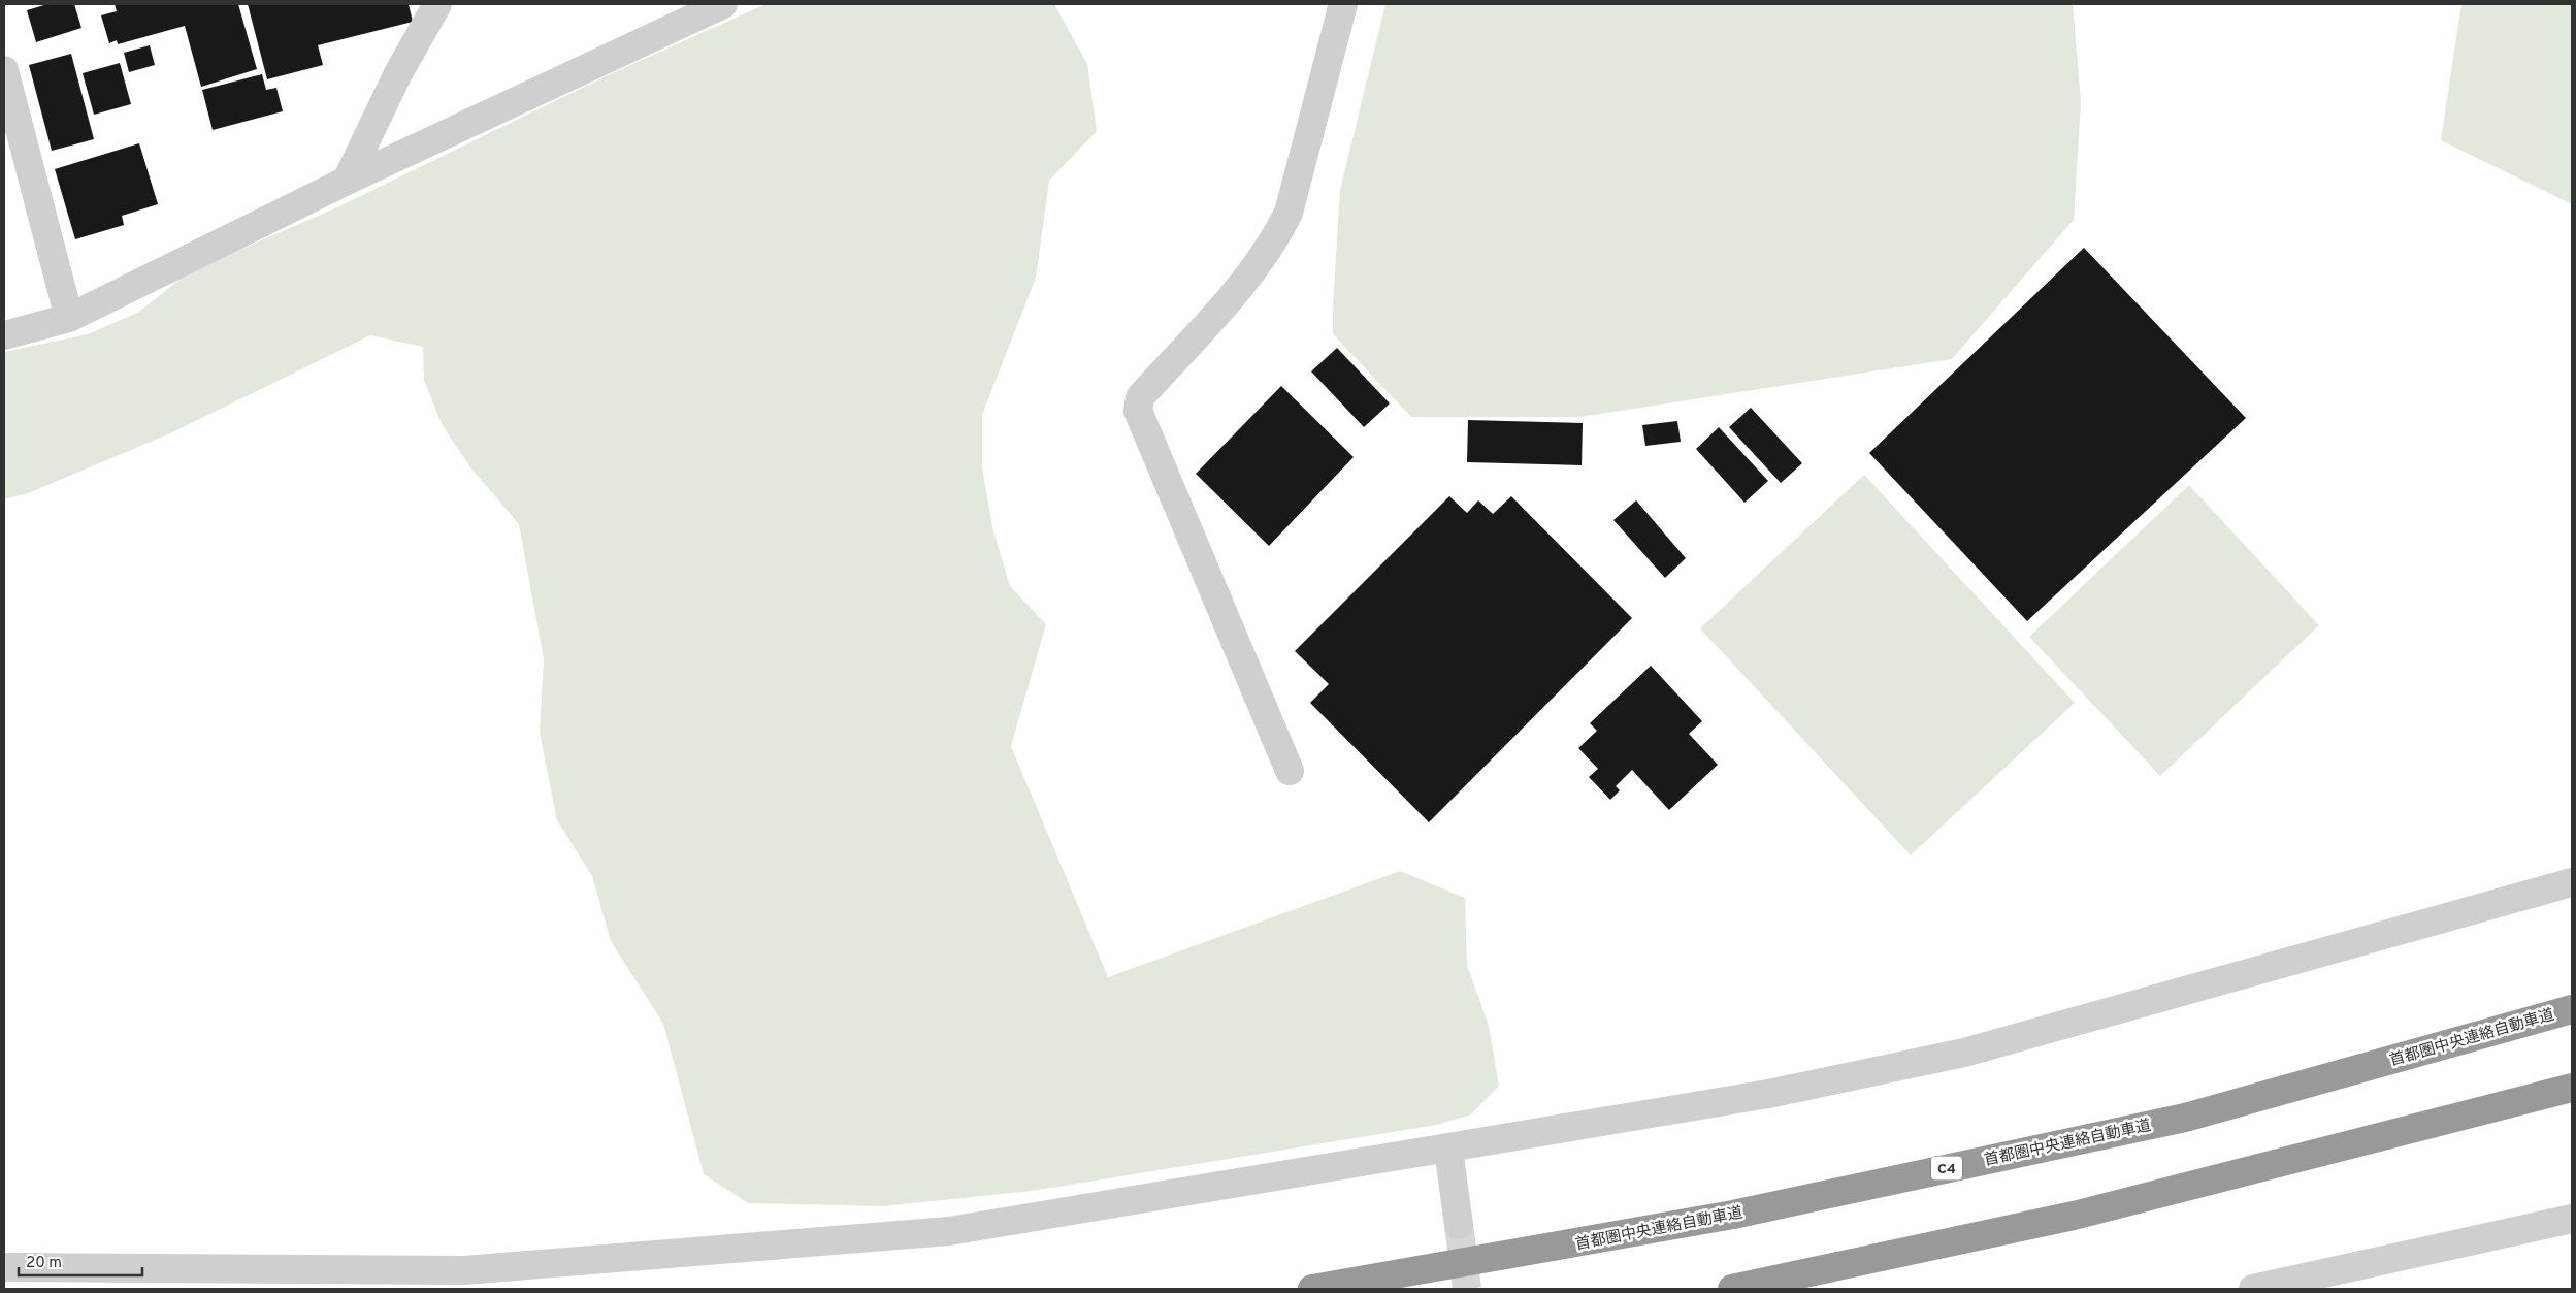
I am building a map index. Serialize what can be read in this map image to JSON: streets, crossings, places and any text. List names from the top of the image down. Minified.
{"streets":{"highway":["首都圏中央連絡自動車道","C4"]},"scale_bar":"20 m"}
